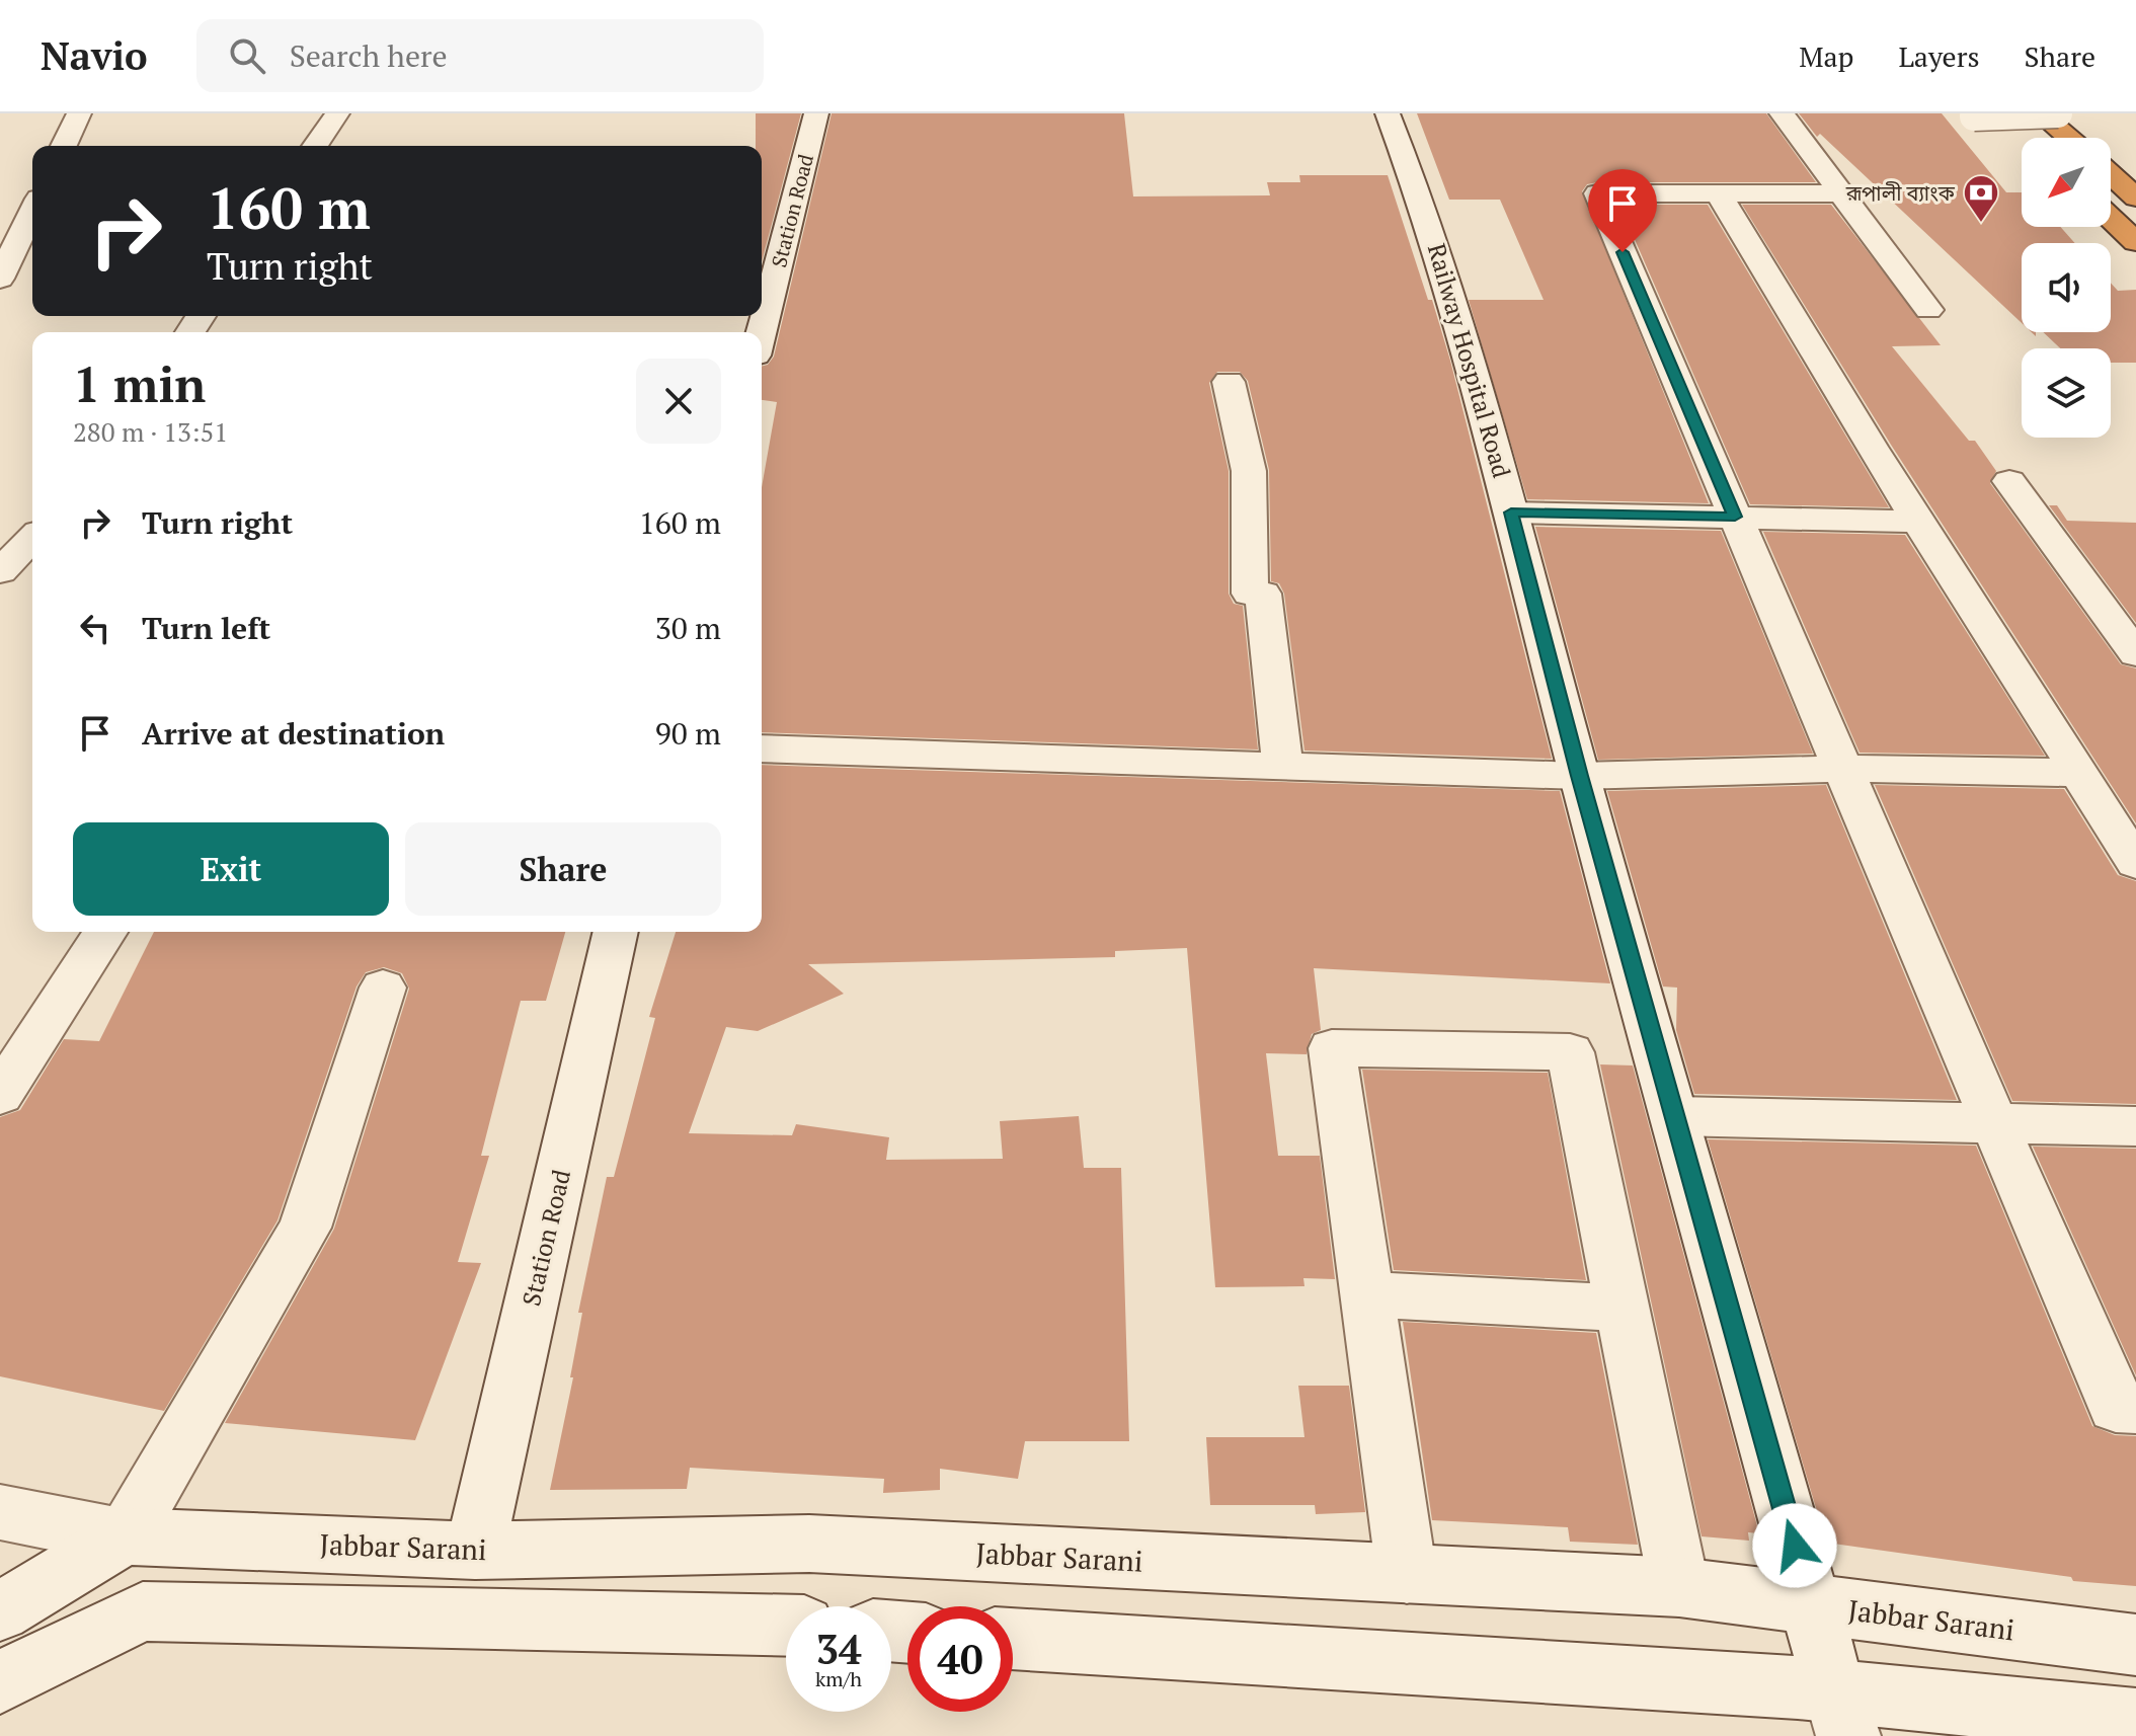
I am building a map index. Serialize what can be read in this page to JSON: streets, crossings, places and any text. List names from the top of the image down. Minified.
{"streets":{"street":["Station Road","Railway Hospital Road","Jabbar Sarani"]},"crossings":[["Station Road","Jabbar Sarani"],["Railway Hospital Road","Jabbar Sarani"]],"places":{"bank":["রূপালী ব্যাংক"]},"north":"bottom left","page":{"header":"Navio","search":"Search here","nav":["Map","Layers","Share"],"turn":["160 m","Turn right"],"heading":["1 min","280 m · 13:51"],"list":[{"name":"Turn right","value":"160 m"},{"name":"Turn left","value":"30 m"},{"name":"Arrive at destination","value":"90 m"}],"buttons":["Exit","Share"],"speed":"34 km/h","limit":"40"}}
